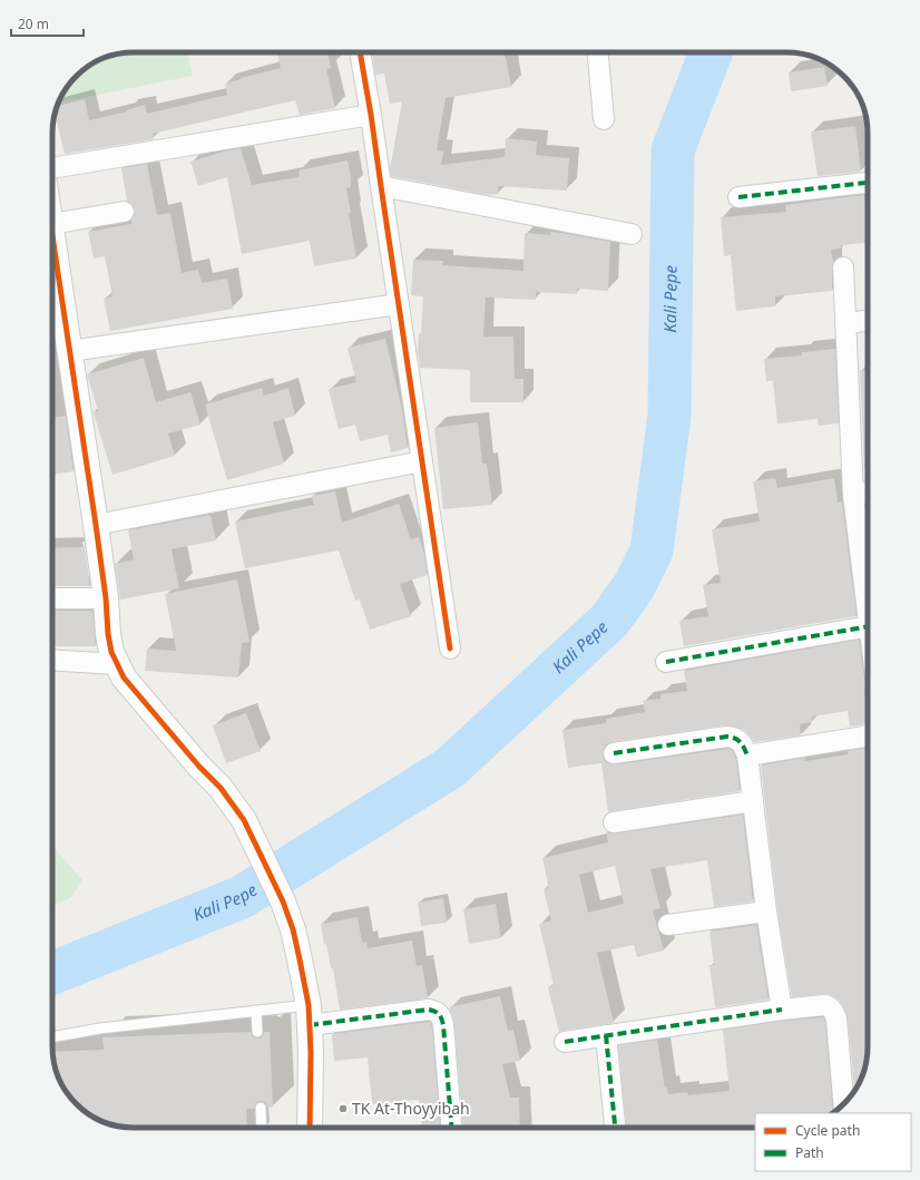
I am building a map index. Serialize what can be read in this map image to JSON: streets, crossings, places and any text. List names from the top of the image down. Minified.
{"water":["Kali Pepe"],"places":["TK At-Thoyyibah"],"legend":["Cycle path","Path"],"scale_bar":"20 m"}
